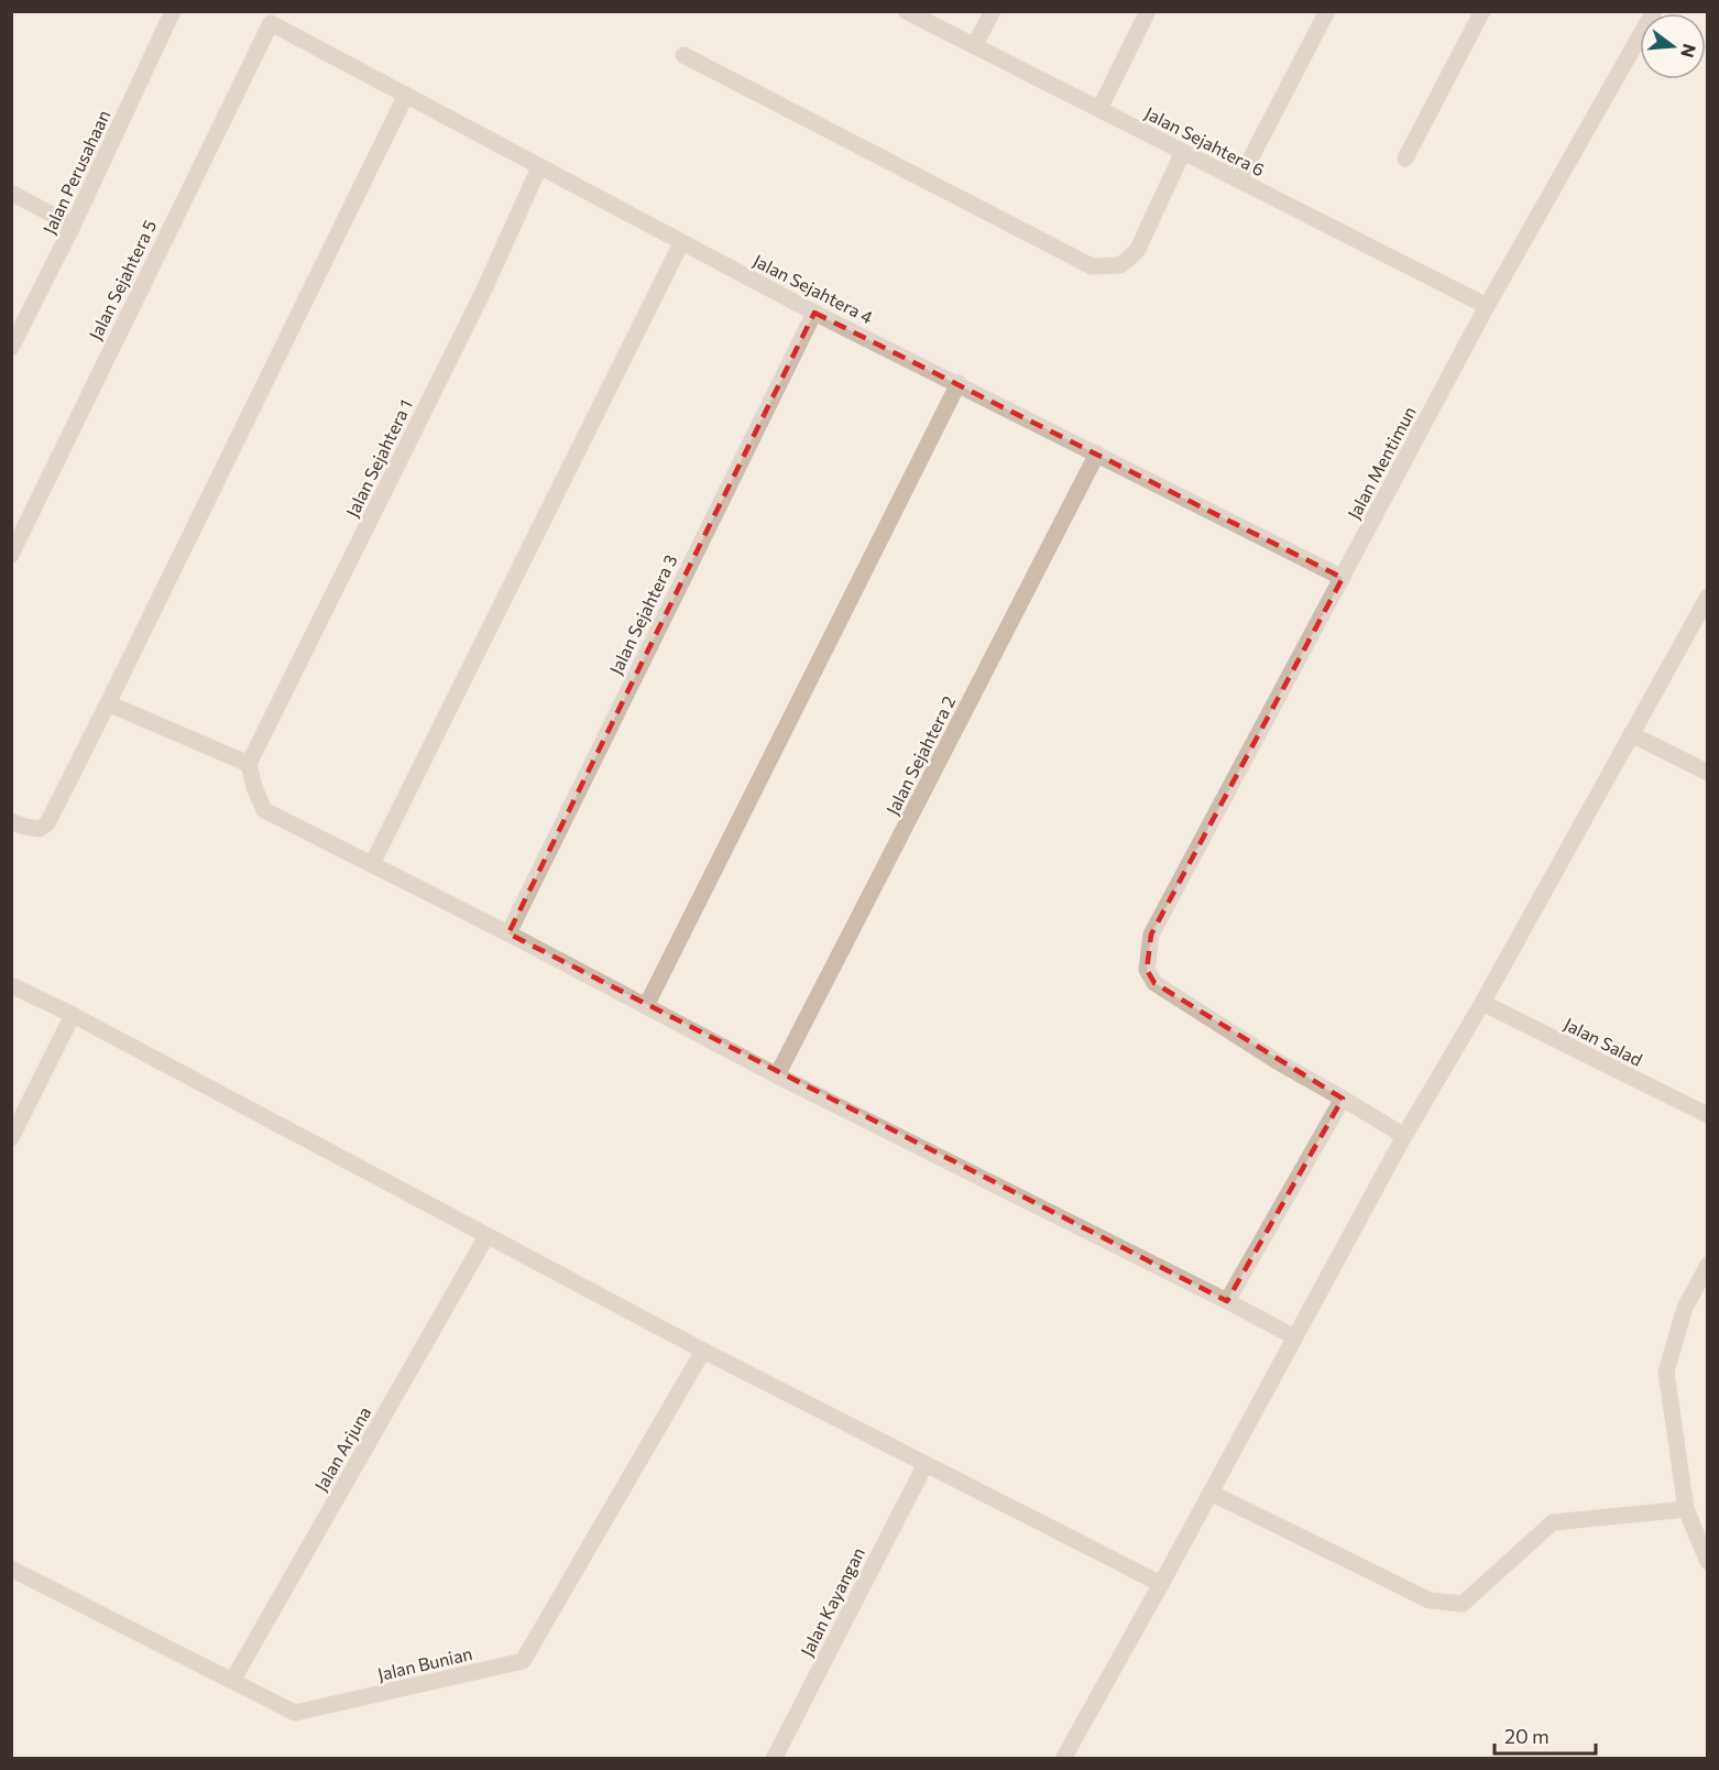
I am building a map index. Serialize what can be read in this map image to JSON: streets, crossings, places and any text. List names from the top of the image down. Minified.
{"streets":{"street":["Jalan Sejahtera 6","Jalan Perusahaan","Jalan Sejahtera 5","Jalan Sejahtera 4","Jalan Sejahtera 1","Jalan Mentimun","Jalan Sejahtera 3","Jalan Sejahtera 2","Jalan Salad","Jalan Arjuna","Jalan Kayangan","Jalan Bunian"]},"crossings":[["Jalan Sejahtera 6","Jalan Mentimun"],["Jalan Sejahtera 5","Jalan Sejahtera 4"],["Jalan Sejahtera 4","Jalan Sejahtera 1"],["Jalan Sejahtera 4","Jalan Mentimun"],["Jalan Sejahtera 4","Jalan Sejahtera 3"],["Jalan Sejahtera 4","Jalan Sejahtera 2"],["Jalan Arjuna","Jalan Bunian"]],"scale_bar":"20 m","north":"right"}
